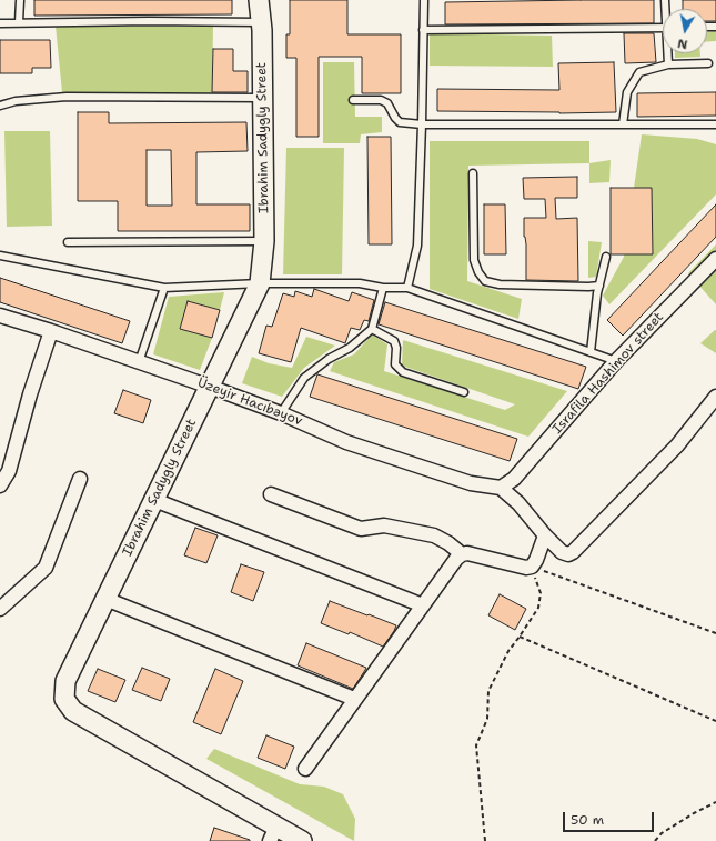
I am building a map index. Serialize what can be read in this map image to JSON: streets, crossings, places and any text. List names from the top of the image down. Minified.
{"streets":{"street":["Ibrahim Sadygly Street","Israfila Hashimov street","Üzeyir Hacıbəyov"]},"crossings":[["Ibrahim Sadygly Street","Üzeyir Hacıbəyov"],["Israfila Hashimov street","Üzeyir Hacıbəyov"]],"scale_bar":"50 m","north":"bottom"}
